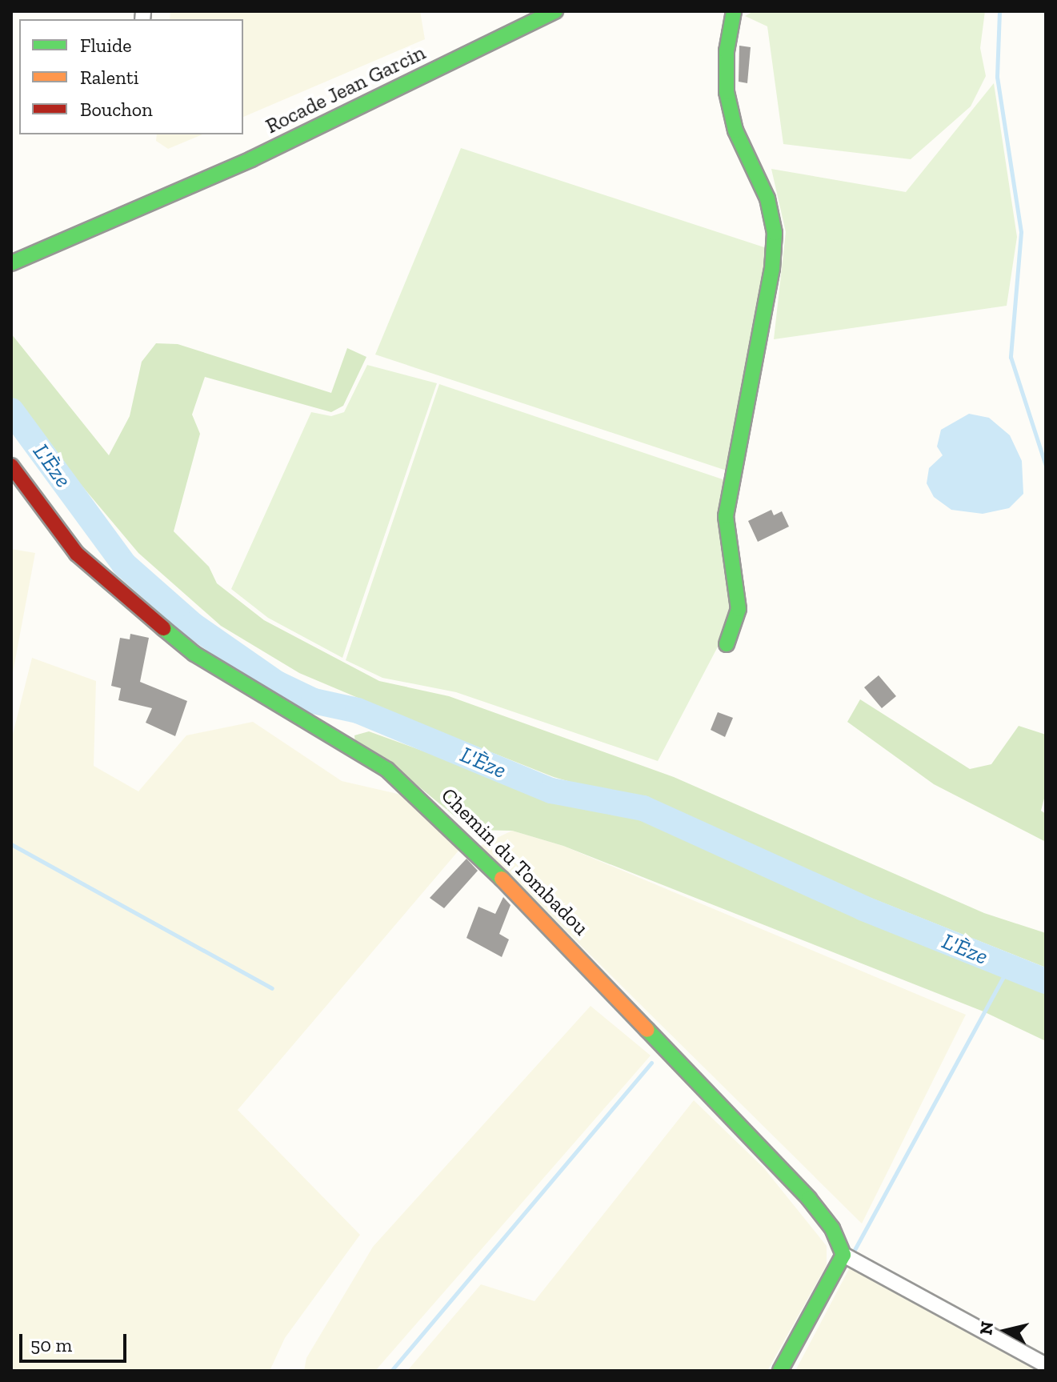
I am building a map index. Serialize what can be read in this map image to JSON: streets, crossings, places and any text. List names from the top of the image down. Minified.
{"streets":{"street":["Rocade Jean Garcin","Chemin du Tombadou"]},"water":["L'Èze"],"legend":["Fluide","Ralenti","Bouchon"],"scale_bar":"50 m","north":"left"}
